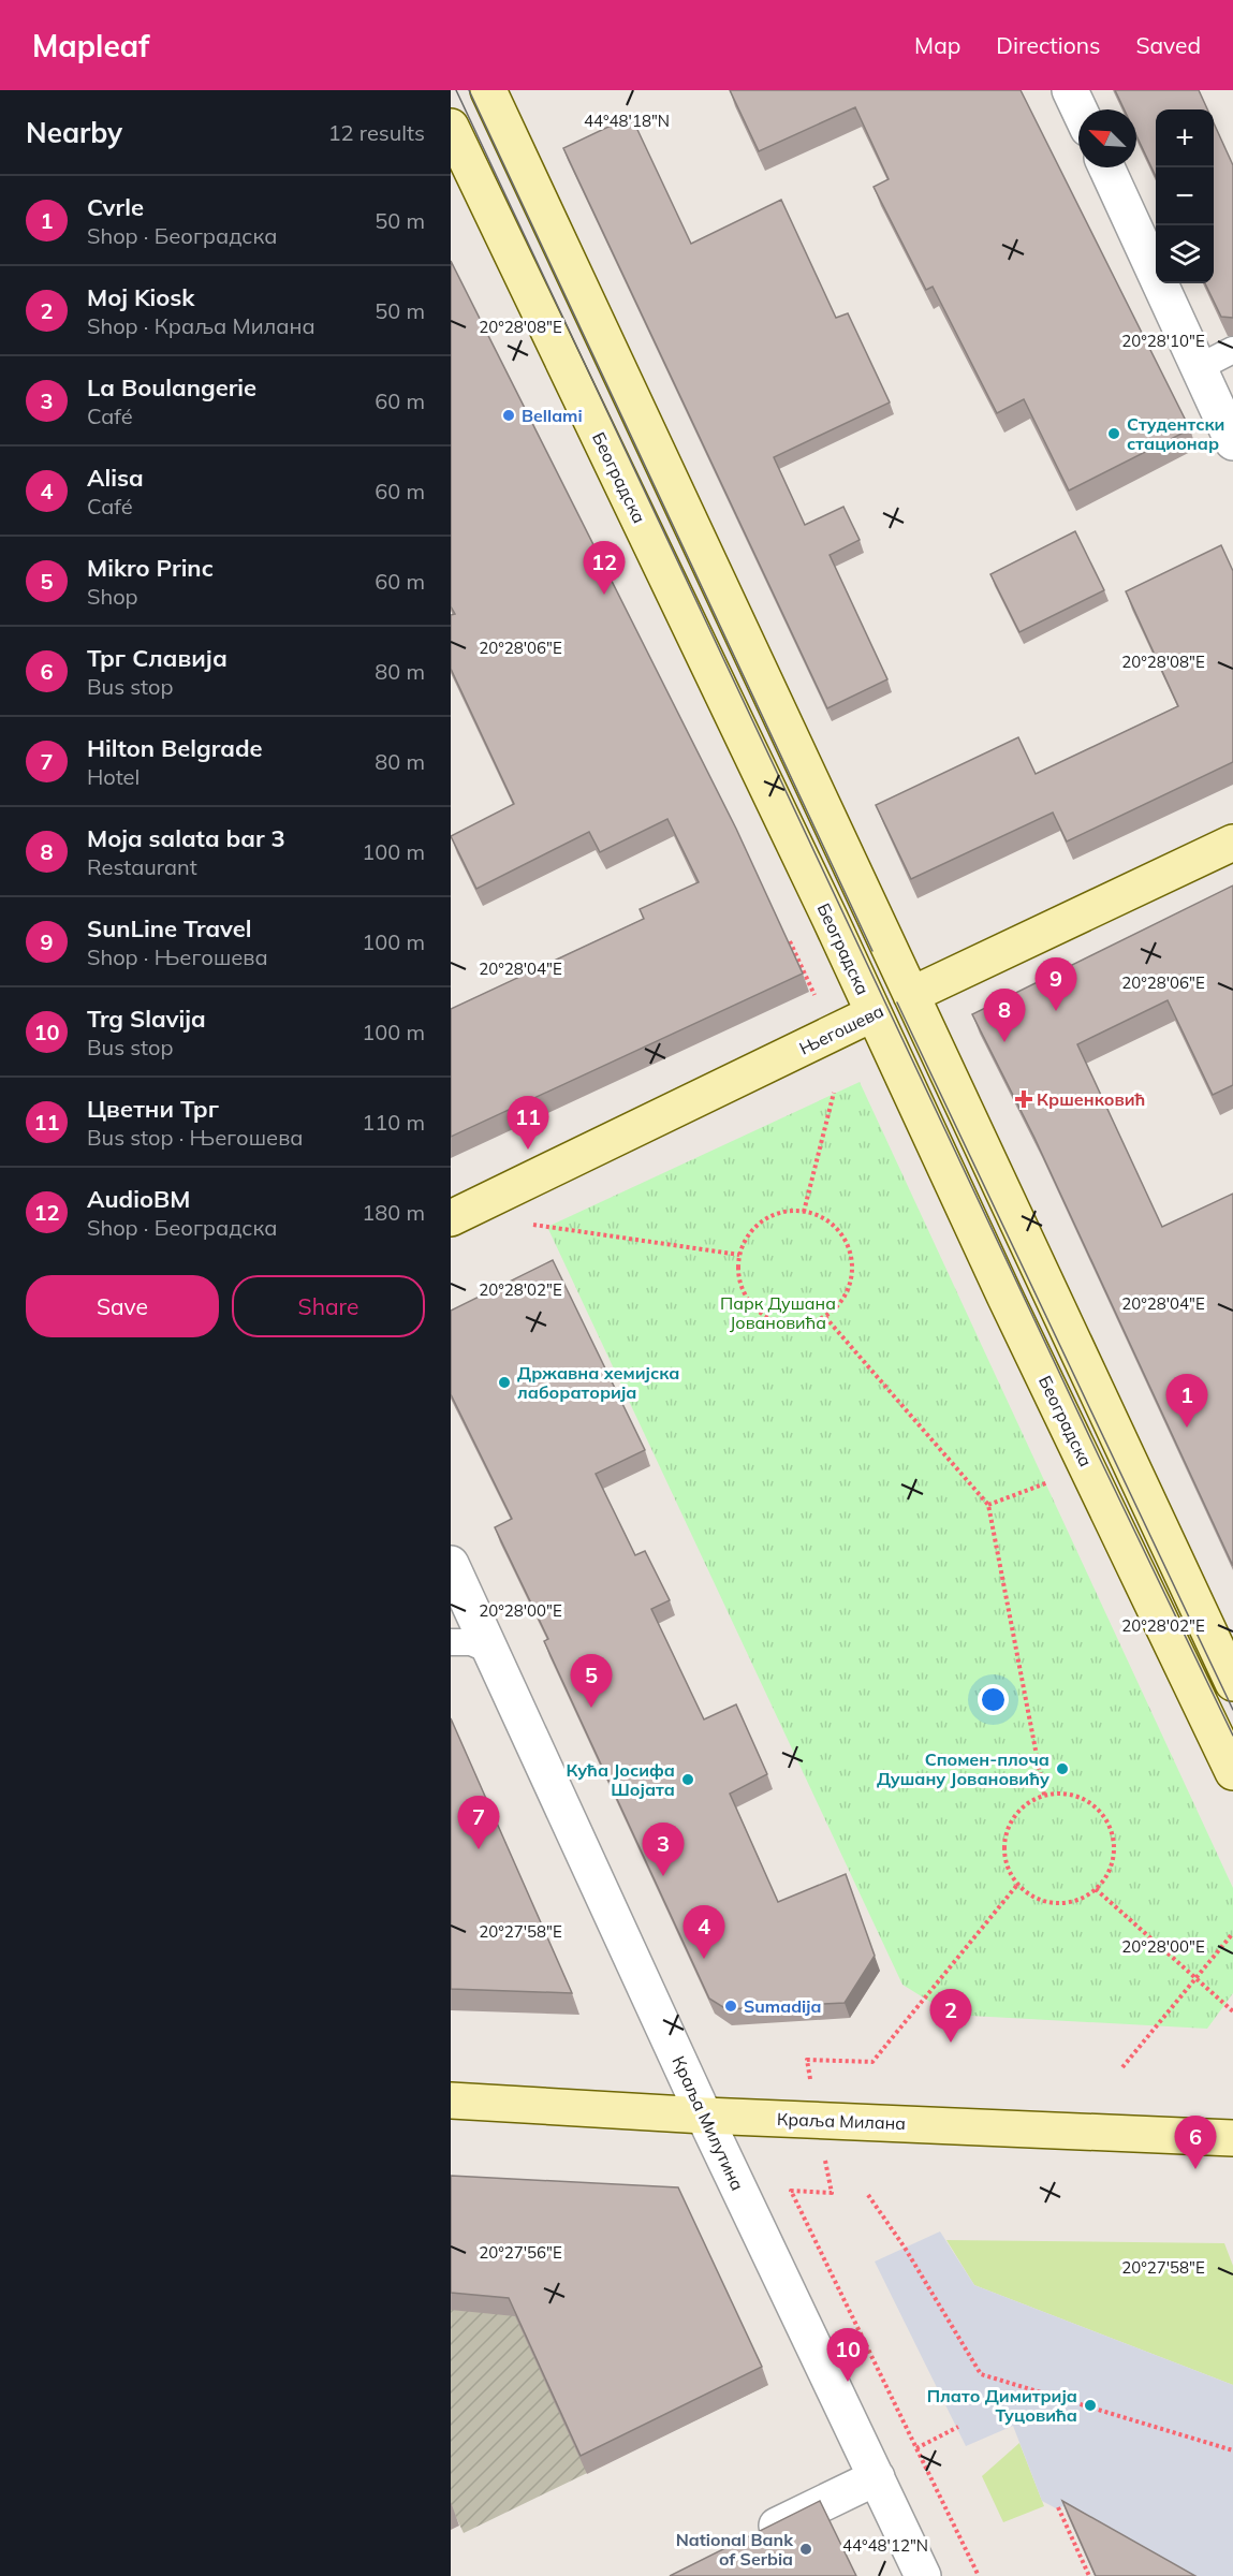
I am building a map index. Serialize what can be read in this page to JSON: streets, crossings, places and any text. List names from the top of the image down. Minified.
{"streets":{"main road":["Београдска","Његошева","Краља Милана"],"street":["Краља Милутина"]},"crossings":[["Београдска","Његошева"],["Краља Милана","Краља Милутина"]],"parks":["Парк Душана Јовановића"],"places":{"other":["Bellami","Студентски стационар","Државна хемијска лабораторија","Спомен-плоча Душану Јовановићу","Кућа Јосифа Шојата","Sumadija","Плато Димитрија Туцовића","National Bank of Serbia"],"health":["Кршенковић"]},"north":"top left","page":{"header":"Mapleaf","nav":["Map","Directions","Saved"],"heading":["Nearby","12 results"],"map_buttons":["+","−"],"list":[{"mark":"1","name":"Cvrle","note":"Shop · Београдска","value":"50 m"},{"mark":"2","name":"Moj Kiosk","note":"Shop · Краља Милана","value":"50 m"},{"mark":"3","name":"La Boulangerie","note":"Café","value":"60 m"},{"mark":"4","name":"Alisa","note":"Café","value":"60 m"},{"mark":"5","name":"Mikro Princ","note":"Shop","value":"60 m"},{"mark":"6","name":"Трг Славија","note":"Bus stop","value":"80 m"},{"mark":"7","name":"Hilton Belgrade","note":"Hotel","value":"80 m"},{"mark":"8","name":"Moja salata bar 3","note":"Restaurant","value":"100 m"},{"mark":"9","name":"SunLine Travel","note":"Shop · Његошева","value":"100 m"},{"mark":"10","name":"Trg Slavija","note":"Bus stop","value":"100 m"},{"mark":"11","name":"Цветни Трг","note":"Bus stop · Његошева","value":"110 m"},{"mark":"12","name":"AudioBM","note":"Shop · Београдска","value":"180 m"}],"pins":["12","9","8","11","1","5","7","3","4","2","6","10"],"buttons":["Save","Share"]},"coordinates":["44°48'18\"N","20°28'08\"E","20°28'10\"E","20°28'06\"E","20°28'04\"E","20°28'02\"E","20°28'00\"E","20°27'58\"E","20°27'56\"E","44°48'12\"N"]}
